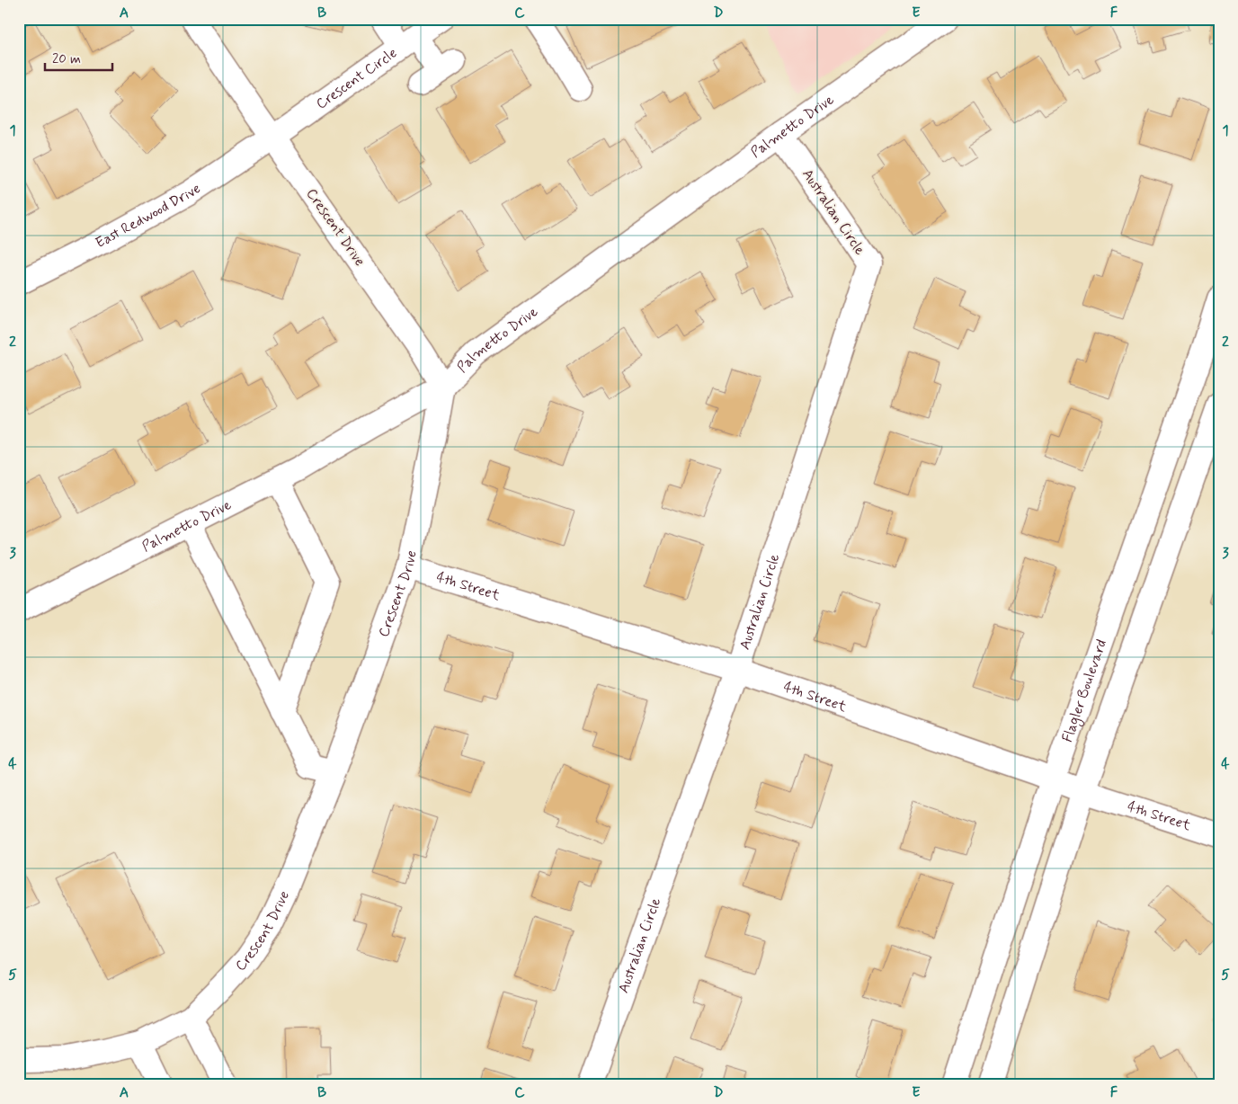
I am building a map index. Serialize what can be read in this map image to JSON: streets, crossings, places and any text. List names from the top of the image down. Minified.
{"streets":{"street":["Crescent Circle","Palmetto Drive","Australian Circle","East Redwood Drive","Crescent Drive","4th Street","Flagler Boulevard"]},"crossings":[["Crescent Circle","East Redwood Drive"],["Crescent Circle","Crescent Drive"],["Palmetto Drive","Australian Circle"],["Palmetto Drive","Crescent Drive"],["Australian Circle","4th Street"],["East Redwood Drive","Crescent Drive"],["Crescent Drive","4th Street"],["4th Street","Flagler Boulevard"]],"scale_bar":"20 m","grid":{"columns":["A","B","C","D","E","F"],"rows":["1","2","3","4","5"]}}
